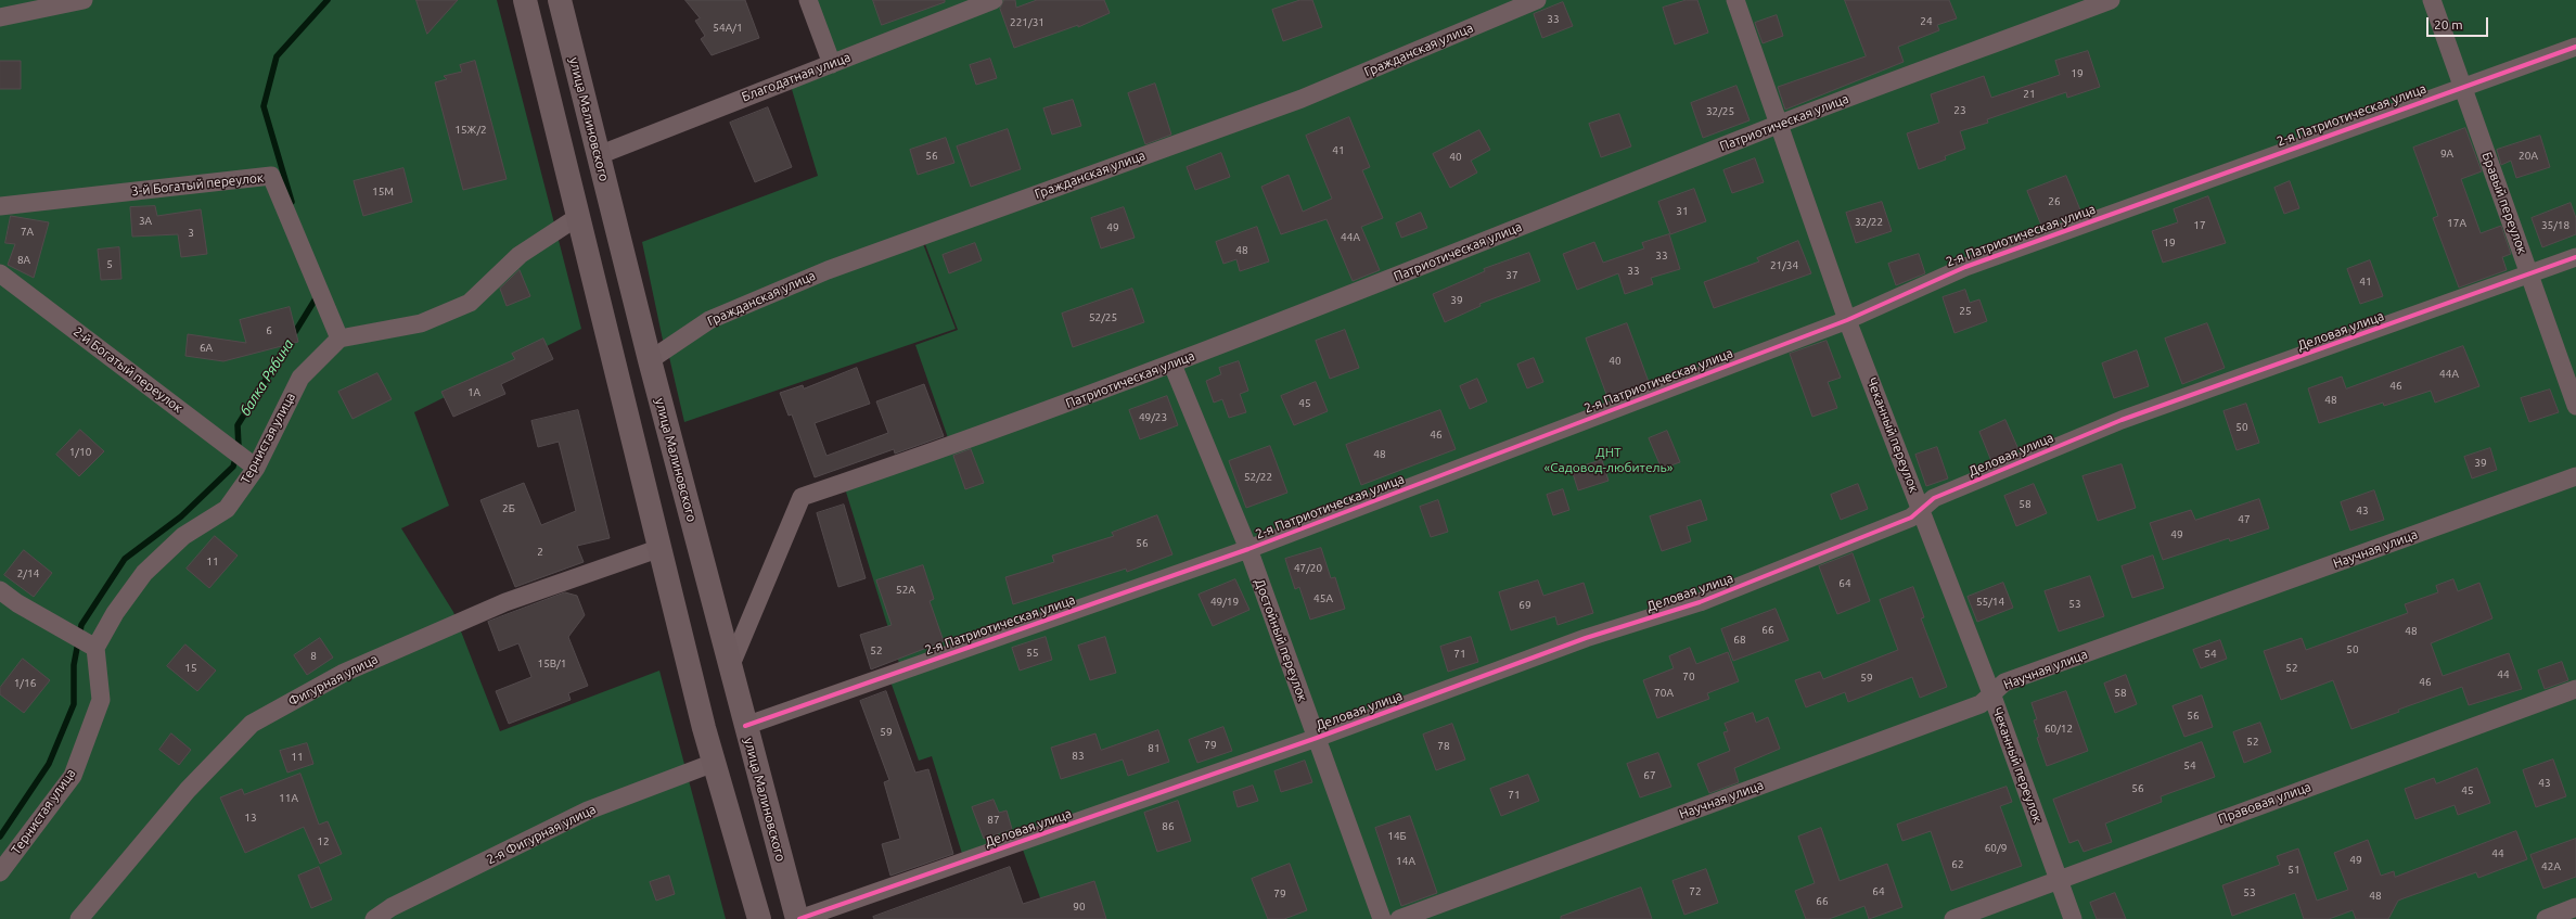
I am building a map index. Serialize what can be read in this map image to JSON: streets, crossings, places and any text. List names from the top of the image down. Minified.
{"streets":{"highway":["улица Малиновского"],"street":["Гражданская улица","Благодатная улица","2-я Патриотическая улица","Патриотическая улица","3-й Богатый переулок","Бравый переулок","Деловая улица","2-й Богатый переулок","Чеканный переулок","Тернистая улица","Научная улица","Достойный переулок","Фигурная улица","Правовая улица","2-я Фигурная улица"]},"crossings":[["Гражданская улица","улица Малиновского"],["Благодатная улица","улица Малиновского"],["2-я Патриотическая улица","улица Малиновского"],["2-я Патриотическая улица","Бравый переулок"],["2-я Патриотическая улица","Чеканный переулок"],["2-я Патриотическая улица","Достойный переулок"],["улица Малиновского","Патриотическая улица"],["улица Малиновского","Деловая улица"],["Патриотическая улица","Чеканный переулок"],["Патриотическая улица","Достойный переулок"],["3-й Богатый переулок","Тернистая улица"],["Бравый переулок","Деловая улица"],["Деловая улица","Чеканный переулок"],["Деловая улица","Достойный переулок"],["2-й Богатый переулок","Тернистая улица"],["Чеканный переулок","Научная улица"],["Чеканный переулок","Правовая улица"]],"water":["балка Рябина"],"parks":["ДНТ «Садовод-любитель»"],"house_numbers":["33","24","221/31","54А/1","19","21","23","32/25","15Ж/2","41","9А","56","20А","40","15М","26","31","3А","32/22","17А","17","35/18","49","7А","3","44А","19","48","33","8А","5","21/34","33","37","41","39","25","52/25","6","6А","40","44А","46","1А","48","45","49/23","50","46","1/10","48","39","52/22","58","2Б","43","47","49","56","2","11","47/20","2/14","64","52А","45А","49/19","55/14","53","69","66","48","68","50","52","55","71","54","8","15В/1","15","52","44","70","59","46","1/16","70А","58","56","60/12","59","52","79","78","81","83","11","54","67","43","56","45","71","11А","13","87","86","14Б","12","60/9","44","49","14А","62","42А","51","72","64","53","79","48","66","90"],"scale_bar":"20 m"}
